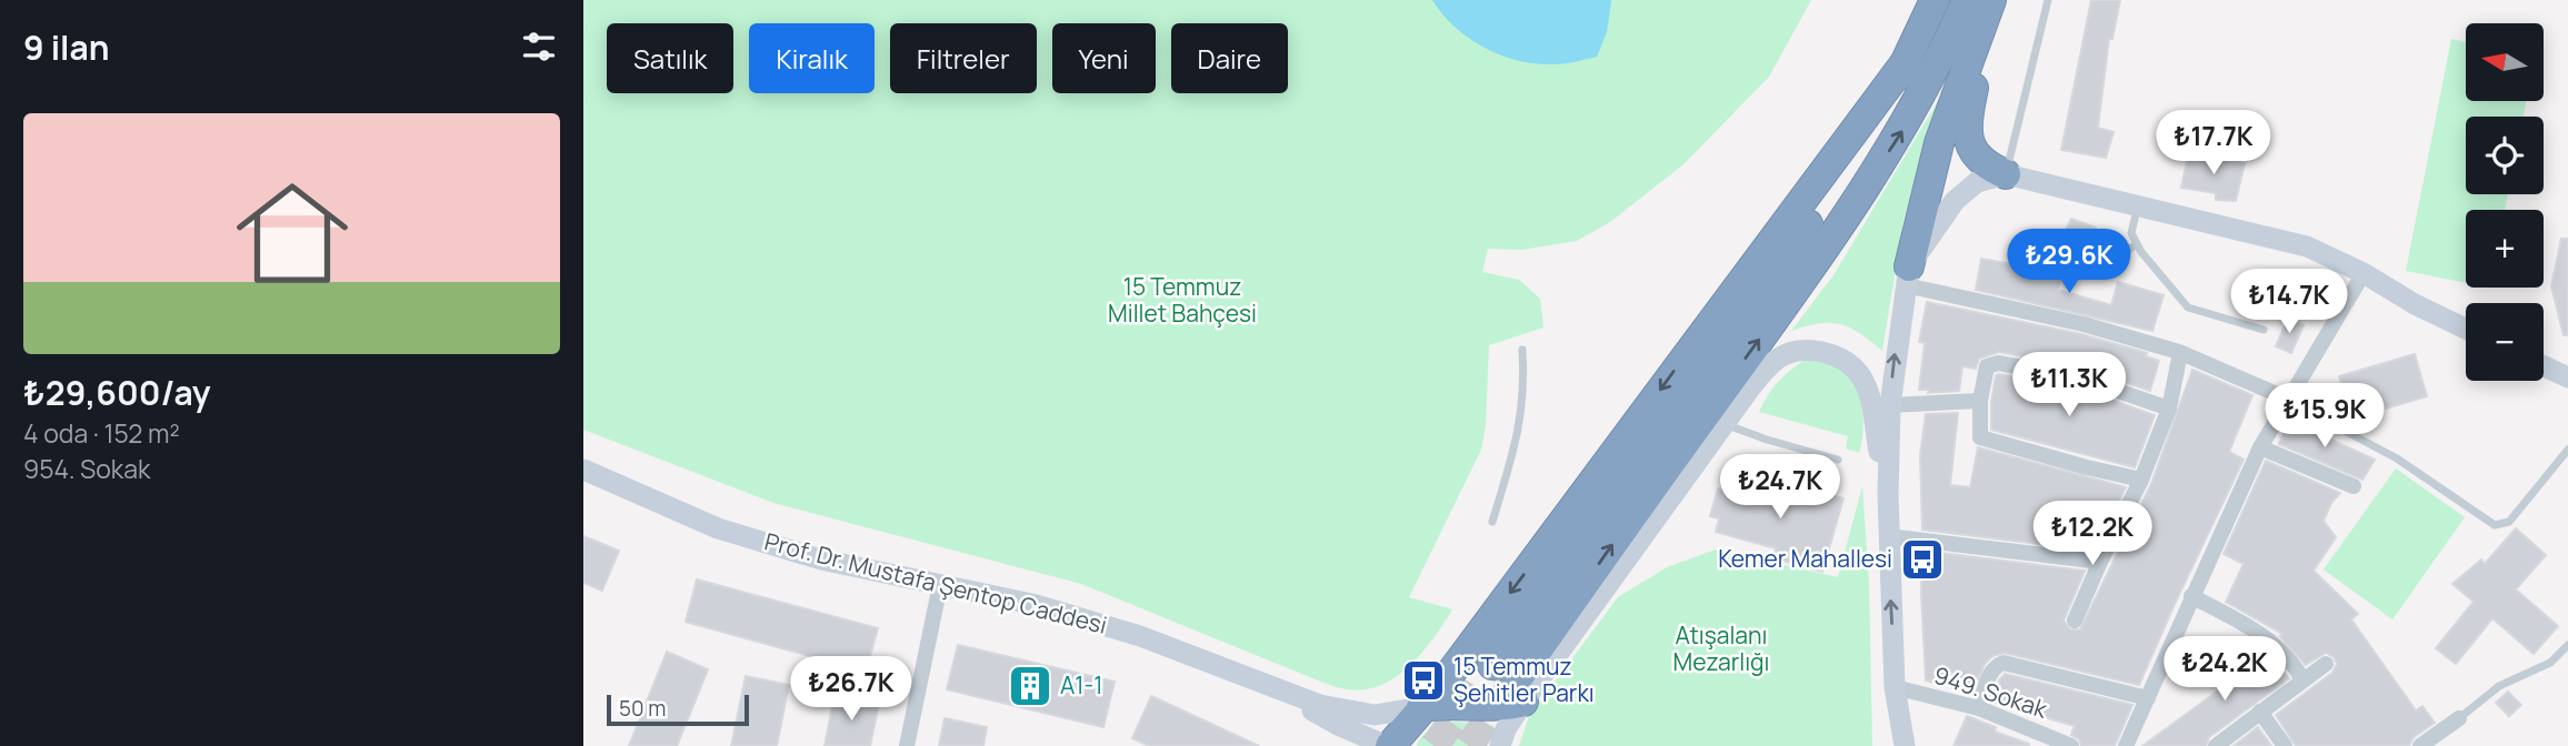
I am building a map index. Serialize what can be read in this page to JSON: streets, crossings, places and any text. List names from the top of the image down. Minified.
{"streets":{"main road":["Prof. Dr. Mustafa Şentop Caddesi"],"street":["949. Sokak"]},"parks":["15 Temmuz Millet Bahçesi","Atışalanı Mezarlığı"],"places":{"bus stop":["Kemer Mahallesi","15 Temmuz Şehitler Parkı"],"building":["A1-1"]},"scale_bar":"50 m","north":"left","page":{"heading":"9 ilan","map_buttons":["+","−"],"chip":["Satılık","Kiralık","Filtreler","Yeni","Daire"],"list":[{"name":"₺29,600/ay","note":"4 oda · 152 m² · 954. Sokak"}],"price":["₺17.7K","₺29.6K","₺14.7K","₺11.3K","₺15.9K","₺24.7K","₺12.2K","₺24.2K","₺26.7K"],"scale":"50 m"}}
